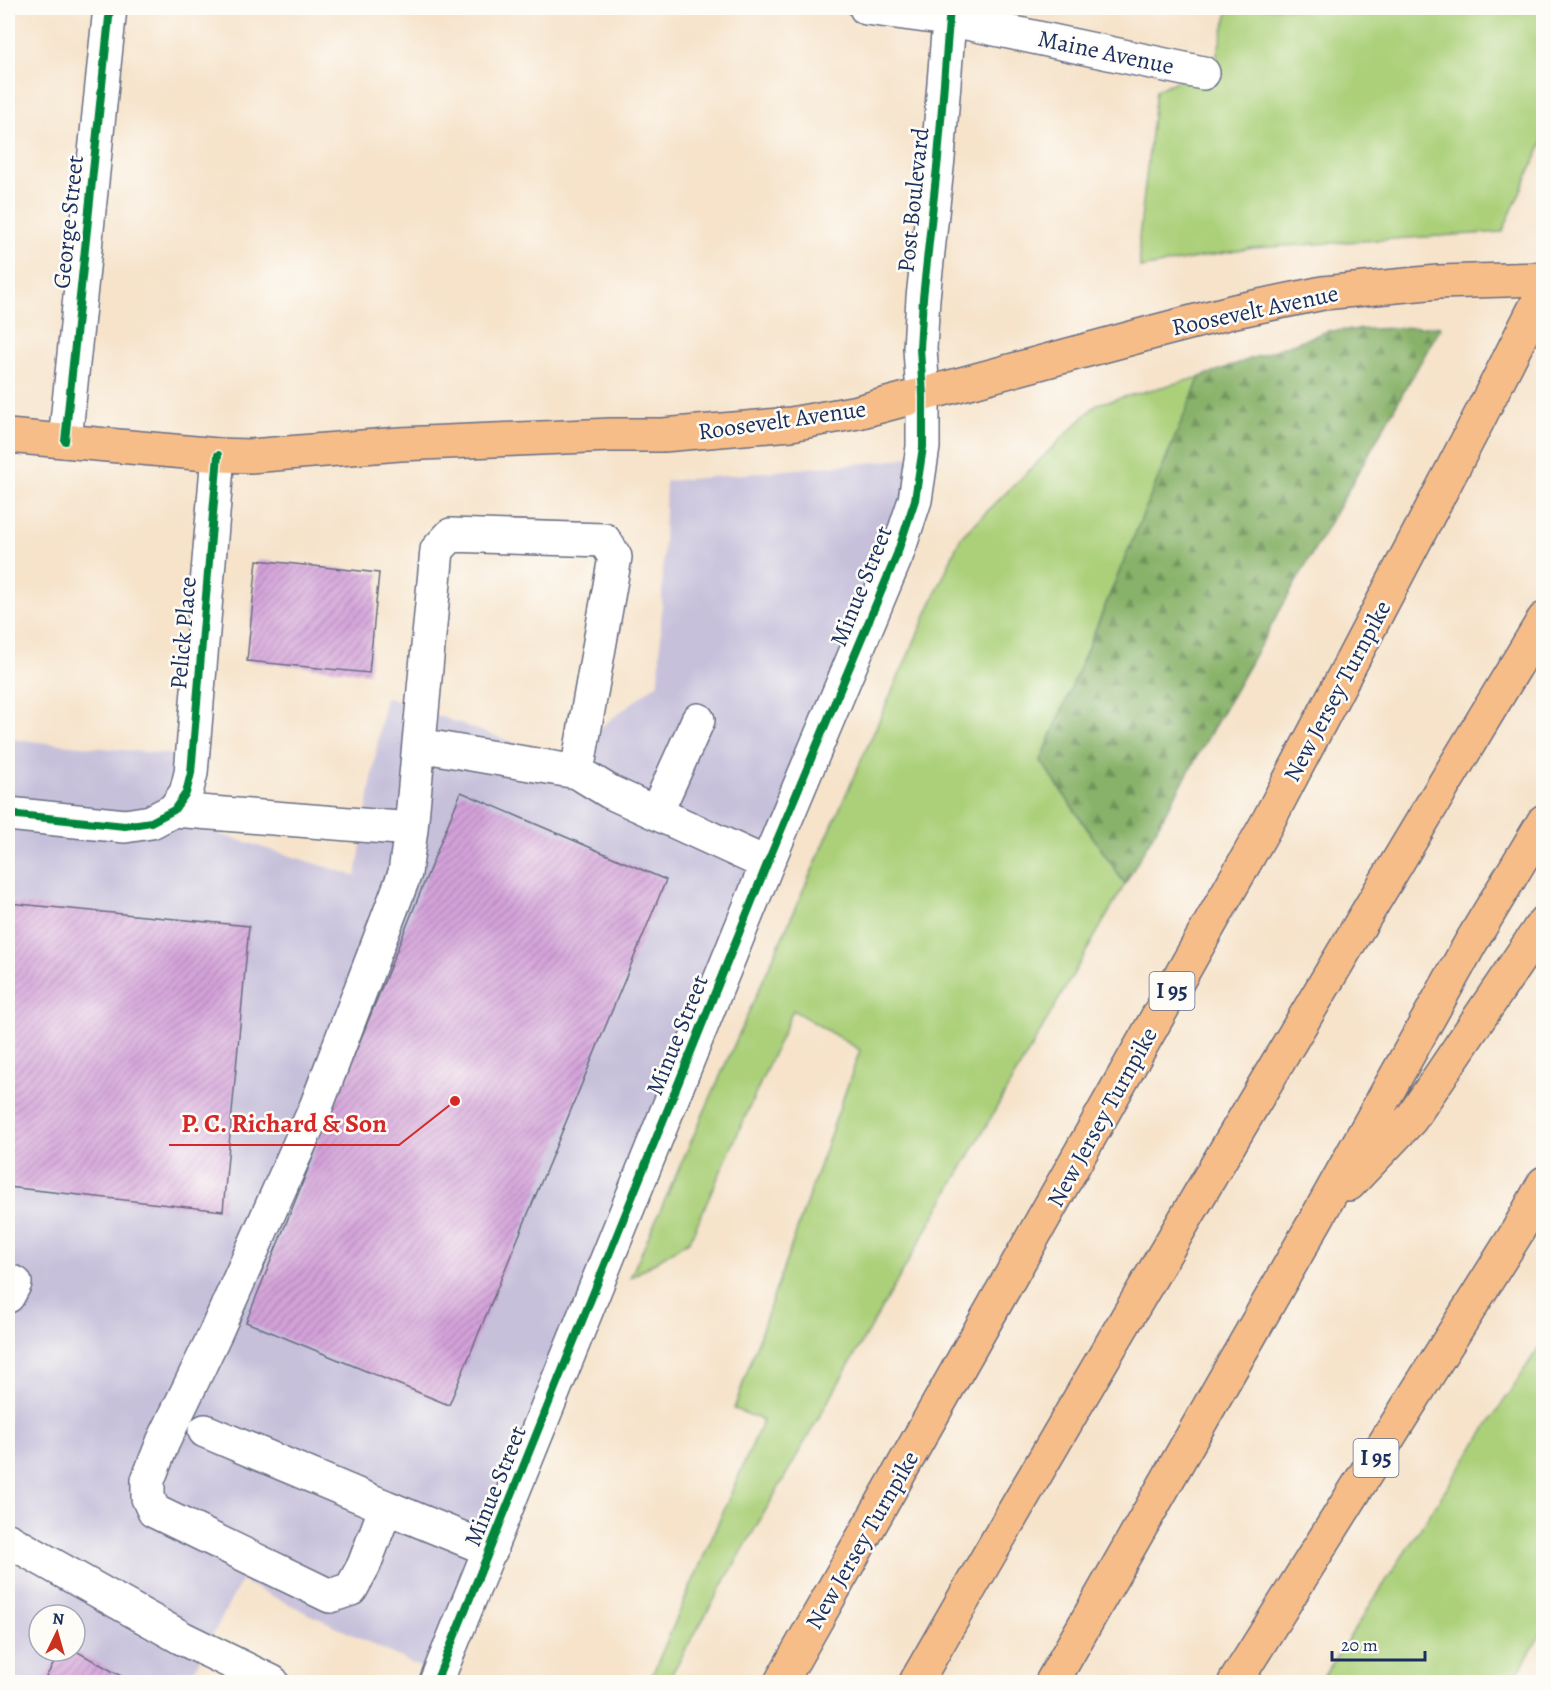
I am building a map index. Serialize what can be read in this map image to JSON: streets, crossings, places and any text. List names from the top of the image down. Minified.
{"streets":{"main road":["Roosevelt Avenue","New Jersey Turnpike","I 95"],"street":["Maine Avenue","Post Boulevard","George Street","Minue Street","Pelick Place"]},"crossings":[["Maine Avenue","Post Boulevard"],["Post Boulevard","Roosevelt Avenue"],["Post Boulevard","Minue Street"],["George Street","Roosevelt Avenue"],["Roosevelt Avenue","Minue Street"],["Roosevelt Avenue","Pelick Place"]],"places":["P. C. Richard & Son"],"scale_bar":"20 m","north":"top"}
